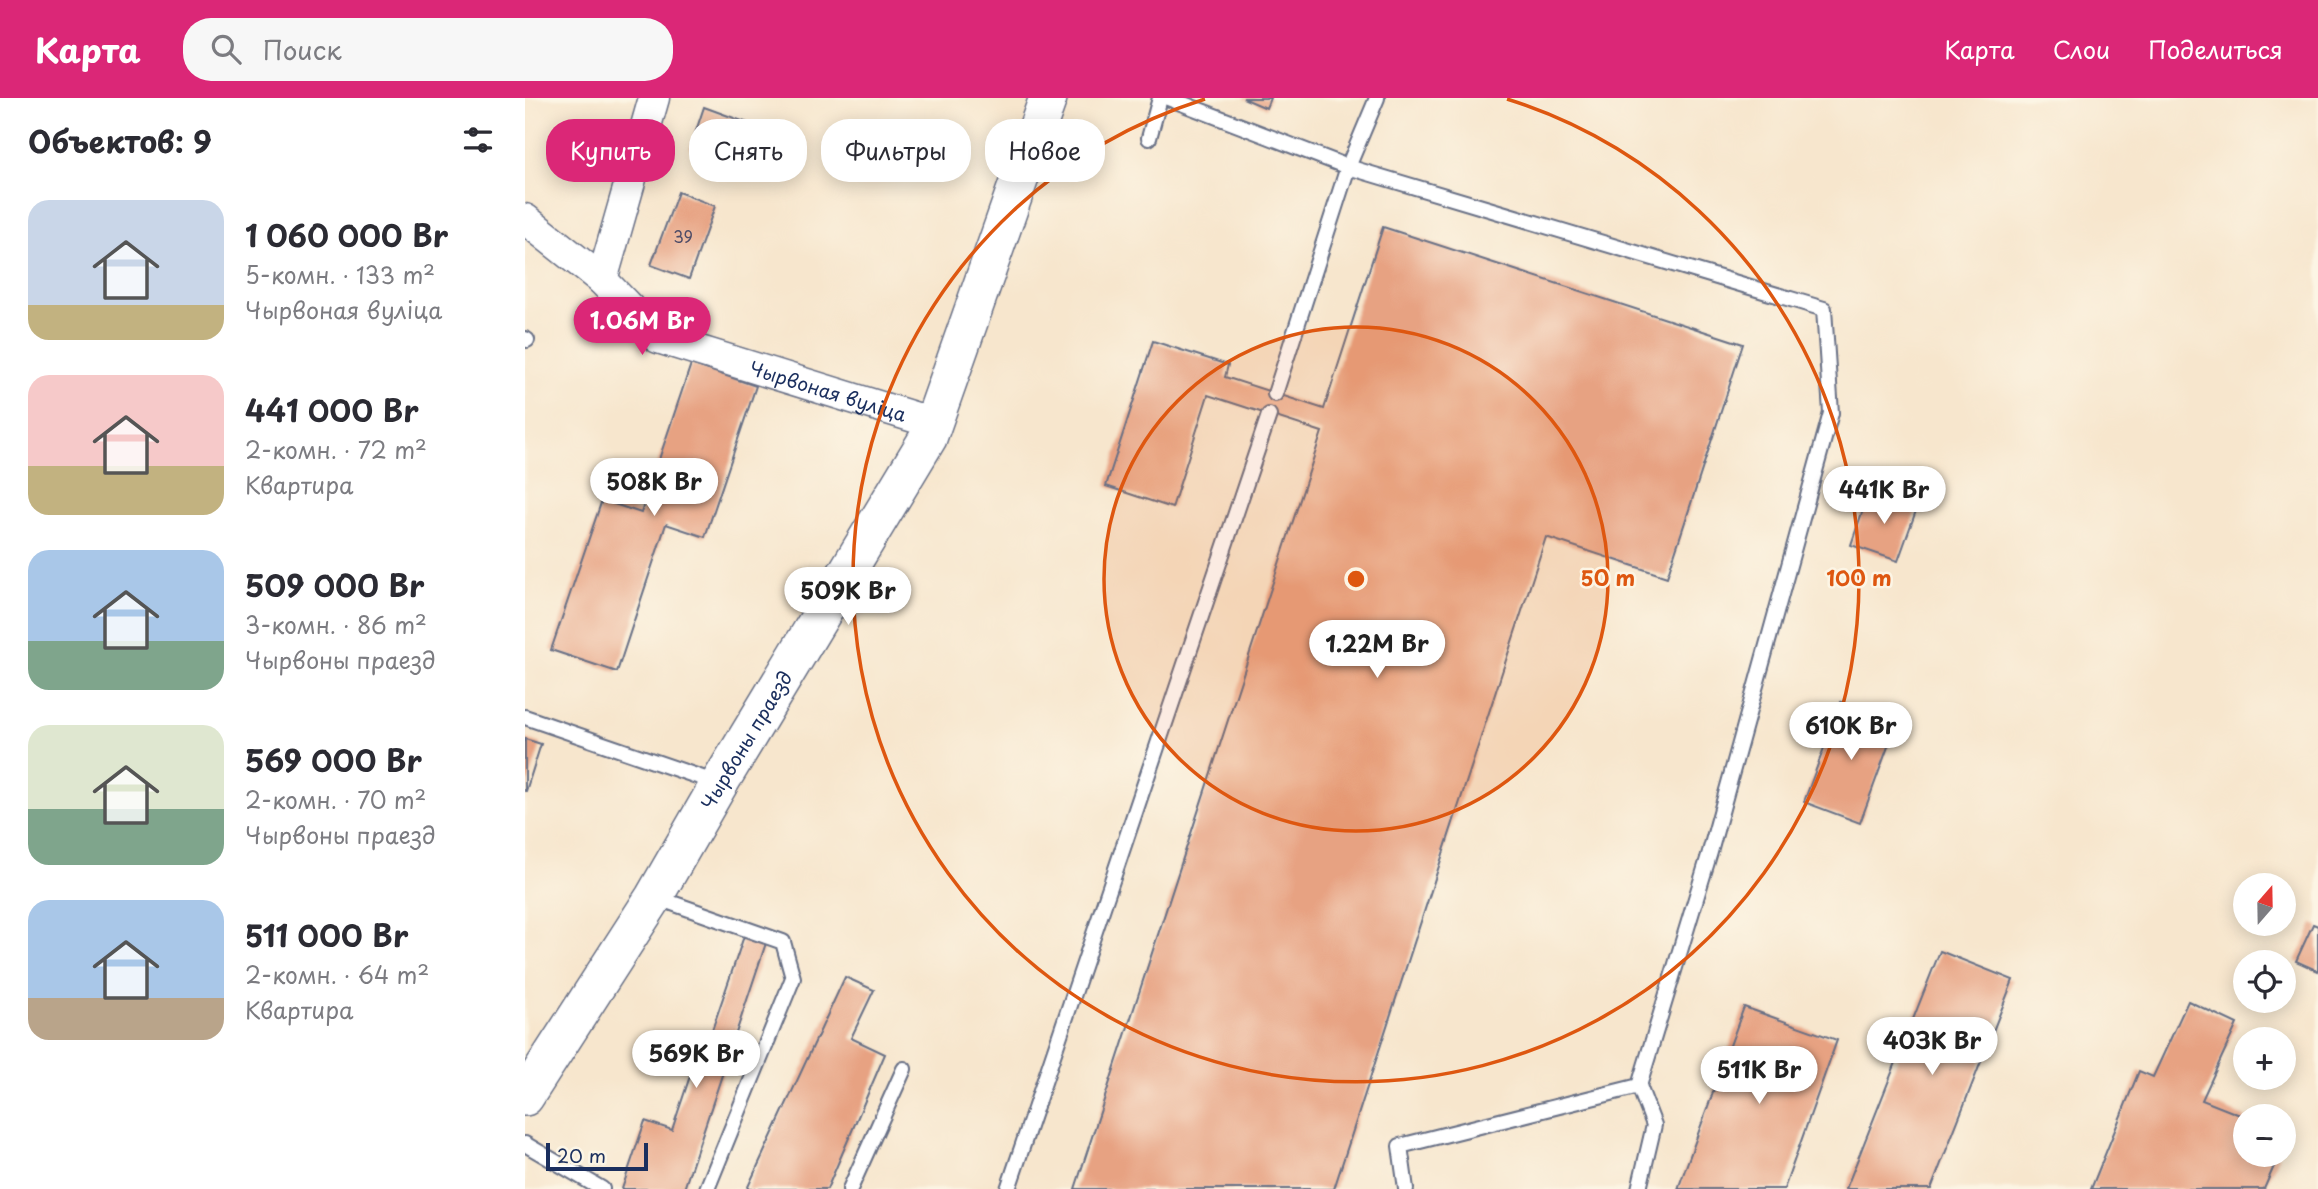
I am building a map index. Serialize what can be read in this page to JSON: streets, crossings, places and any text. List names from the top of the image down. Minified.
{"streets":{"street":["Чырвоная вуліца","Чырвоны праезд"]},"crossings":[["Чырвоная вуліца","Чырвоны праезд"]],"house_numbers":["39"],"scale_bar":"20 m","north":"top","page":{"header":"Карта","search":"Поиск","nav":["Карта","Слои","Поделиться"],"heading":"Объектов: 9","chip":["Купить","Снять","Фильтры","Новое"],"list":[{"name":"1 060 000 Br","note":"5-комн. · 133 m² · Чырвоная вуліца"},{"name":"441 000 Br","note":"2-комн. · 72 m² · Квартира"},{"name":"509 000 Br","note":"3-комн. · 86 m² · Чырвоны праезд"},{"name":"569 000 Br","note":"2-комн. · 70 m² · Чырвоны праезд"},{"name":"511 000 Br","note":"2-комн. · 64 m² · Квартира"}],"price":["1.06M Br","508K Br","441K Br","509K Br","1.22M Br","610K Br","403K Br","569K Br","511K Br"],"map_buttons":["+","−"],"scale":"20 m"},"rings":["50 m","100 m"]}
